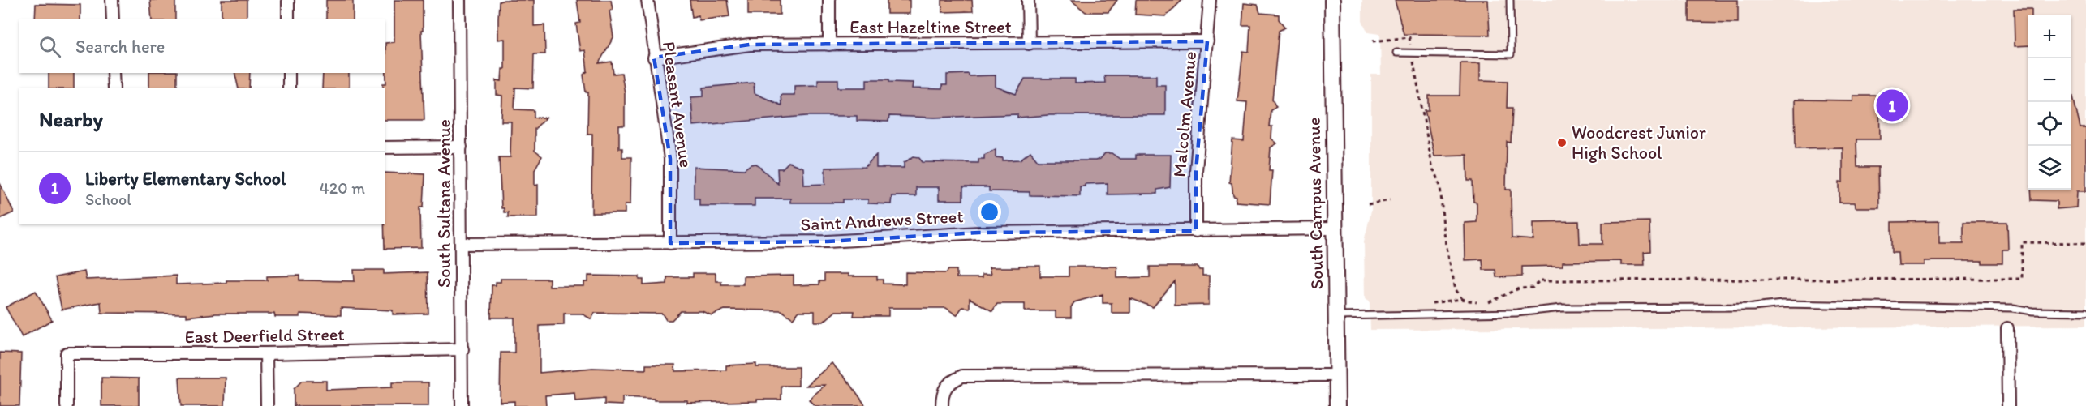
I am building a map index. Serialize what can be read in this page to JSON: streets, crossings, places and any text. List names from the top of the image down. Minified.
{"streets":{"street":["East Hazeltine Street","Pleasant Avenue","Malcolm Avenue","South Sultana Avenue","South Campus Avenue","Saint Andrews Street","East Deerfield Street"]},"crossings":[["East Hazeltine Street","Pleasant Avenue"],["East Hazeltine Street","Malcolm Avenue"],["Pleasant Avenue","Saint Andrews Street"],["Malcolm Avenue","Saint Andrews Street"],["South Sultana Avenue","Saint Andrews Street"],["South Sultana Avenue","East Deerfield Street"],["South Campus Avenue","Saint Andrews Street"]],"places":["Woodcrest Junior High School"],"page":{"map_buttons":["+","−"],"search":"Search here","pins":"1","heading":"Nearby","list":[{"mark":"1","name":"Liberty Elementary School","note":"School","value":"420 m"}]}}
